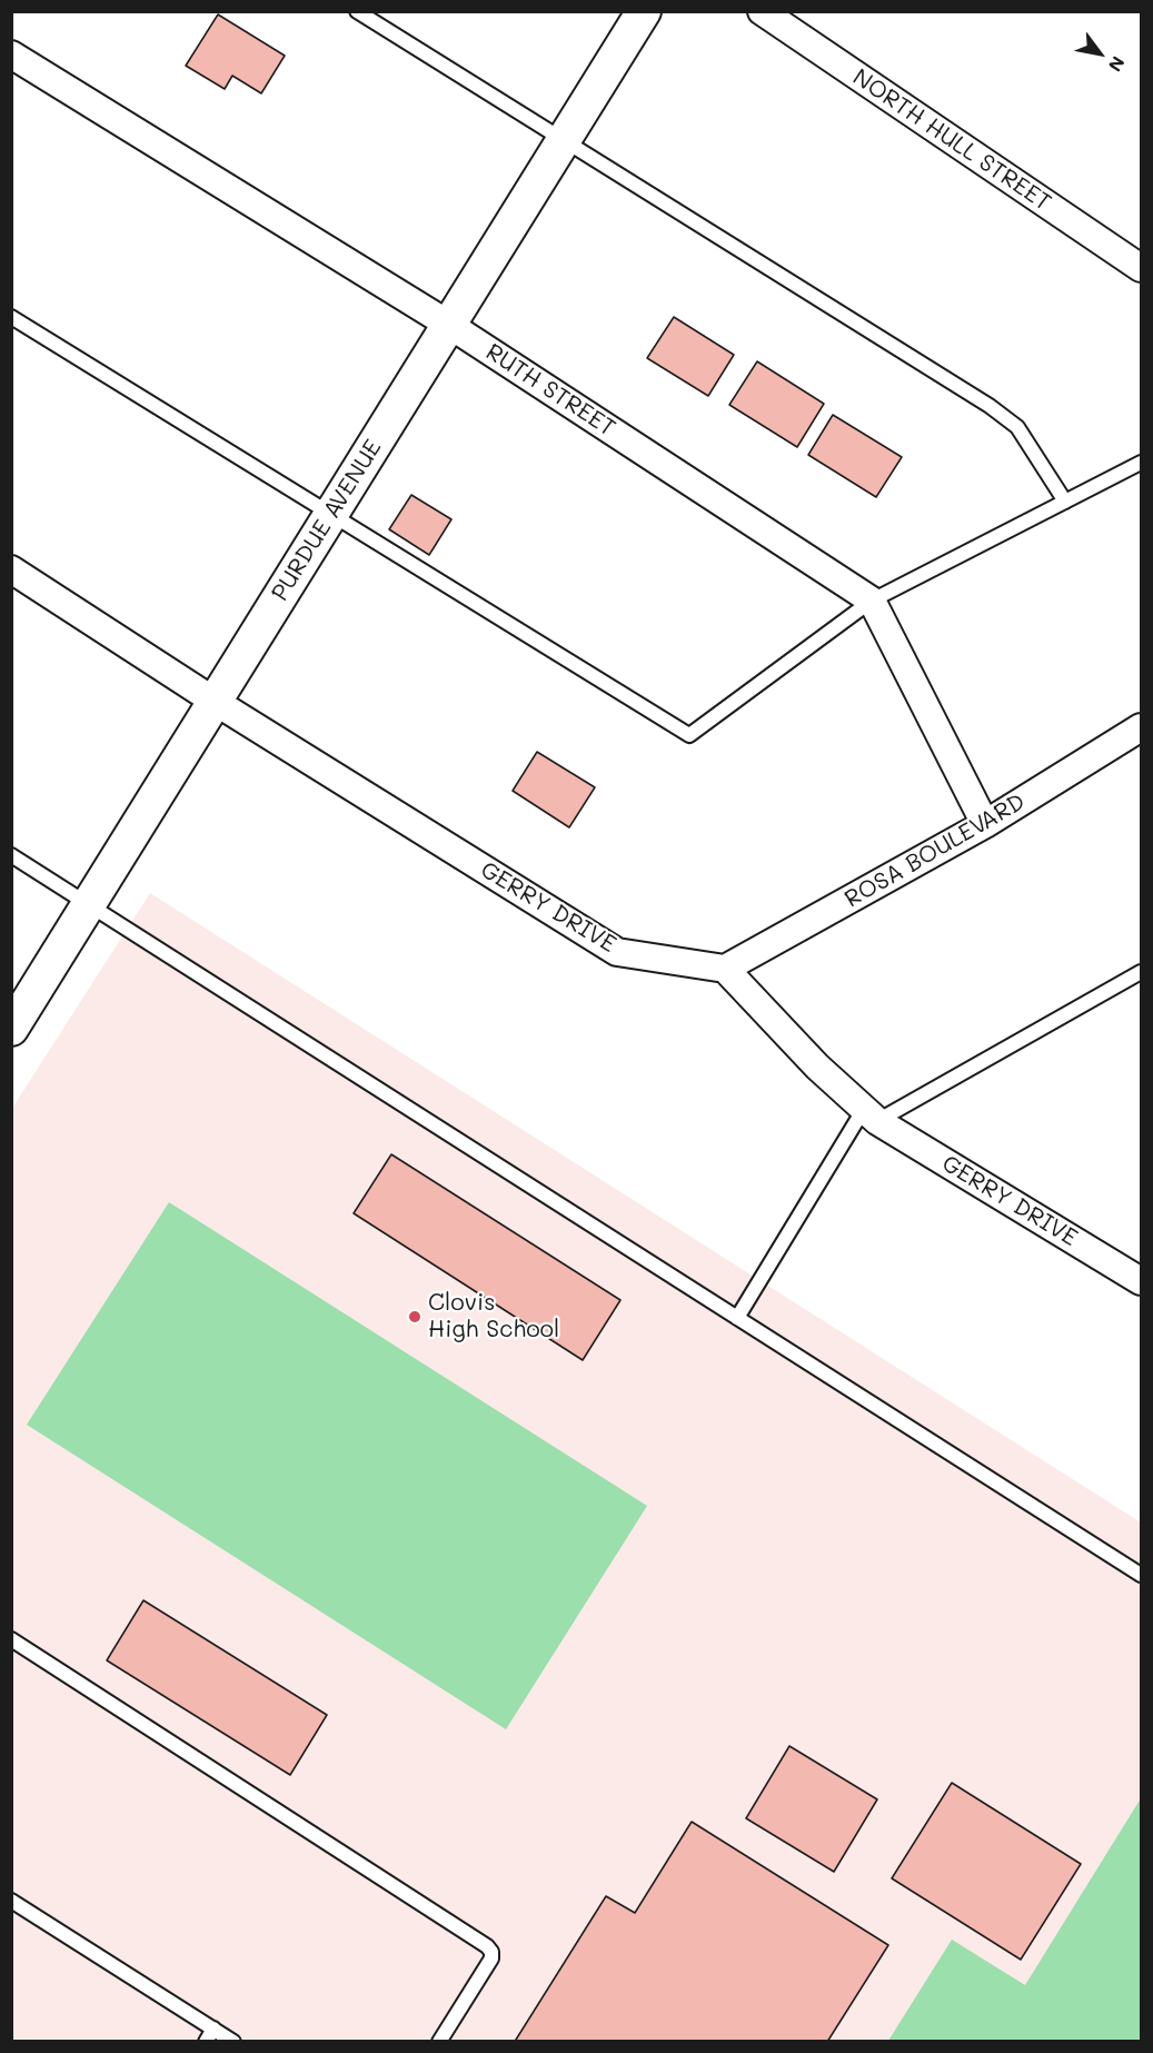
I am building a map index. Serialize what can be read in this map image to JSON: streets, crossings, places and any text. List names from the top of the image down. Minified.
{"streets":{"street":["NORTH HULL STREET","RUTH STREET","PURDUE AVENUE","ROSA BOULEVARD","GERRY DRIVE"]},"crossings":[["RUTH STREET","PURDUE AVENUE"],["RUTH STREET","ROSA BOULEVARD"],["PURDUE AVENUE","GERRY DRIVE"],["ROSA BOULEVARD","GERRY DRIVE"]],"places":["Clovis High School"],"north":"bottom right"}
